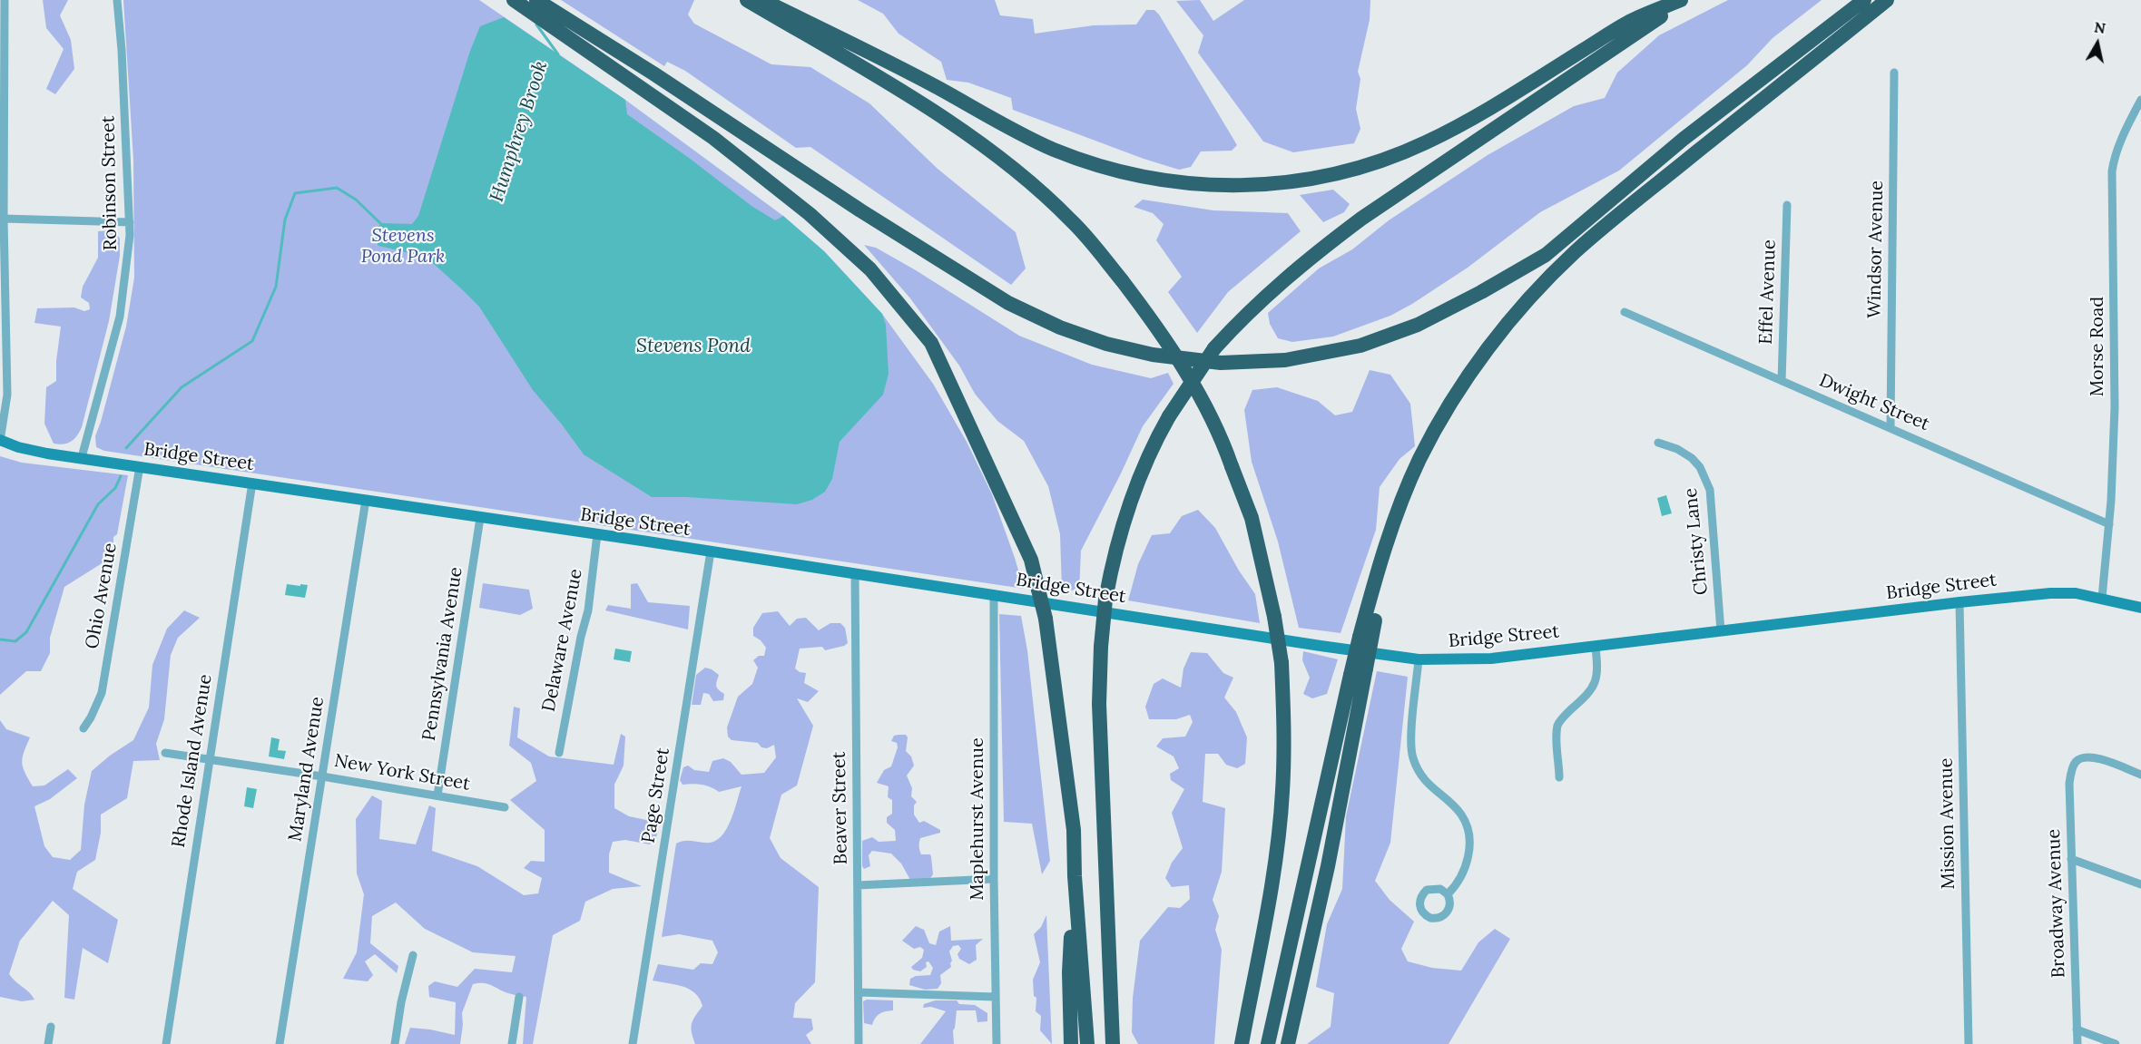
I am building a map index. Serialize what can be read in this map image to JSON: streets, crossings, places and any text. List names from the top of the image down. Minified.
{"streets":{"street":["Robinson Street","Windsor Avenue","Effel Avenue","Morse Road","Dwight Street","Bridge Street","Christy Lane","Ohio Avenue","Delaware Avenue","Pennsylvania Avenue","Rhode Island Avenue","Maryland Avenue","New York Street","Page Street","Beaver Street","Maplehurst Avenue","Mission Avenue","Broadway Avenue"]},"crossings":[["Robinson Street","Bridge Street"],["Windsor Avenue","Dwight Street"],["Effel Avenue","Dwight Street"],["Morse Road","Dwight Street"],["Morse Road","Bridge Street"],["Bridge Street","Christy Lane"],["Bridge Street","Ohio Avenue"],["Bridge Street","Delaware Avenue"],["Bridge Street","Pennsylvania Avenue"],["Bridge Street","Rhode Island Avenue"],["Bridge Street","Maryland Avenue"],["Bridge Street","Page Street"],["Bridge Street","Beaver Street"],["Bridge Street","Maplehurst Avenue"],["Bridge Street","Mission Avenue"],["Pennsylvania Avenue","New York Street"],["Rhode Island Avenue","New York Street"],["Maryland Avenue","New York Street"]],"water":["Humphrey Brook","Stevens Pond"],"parks":["Stevens Pond Park"],"north":"top"}
